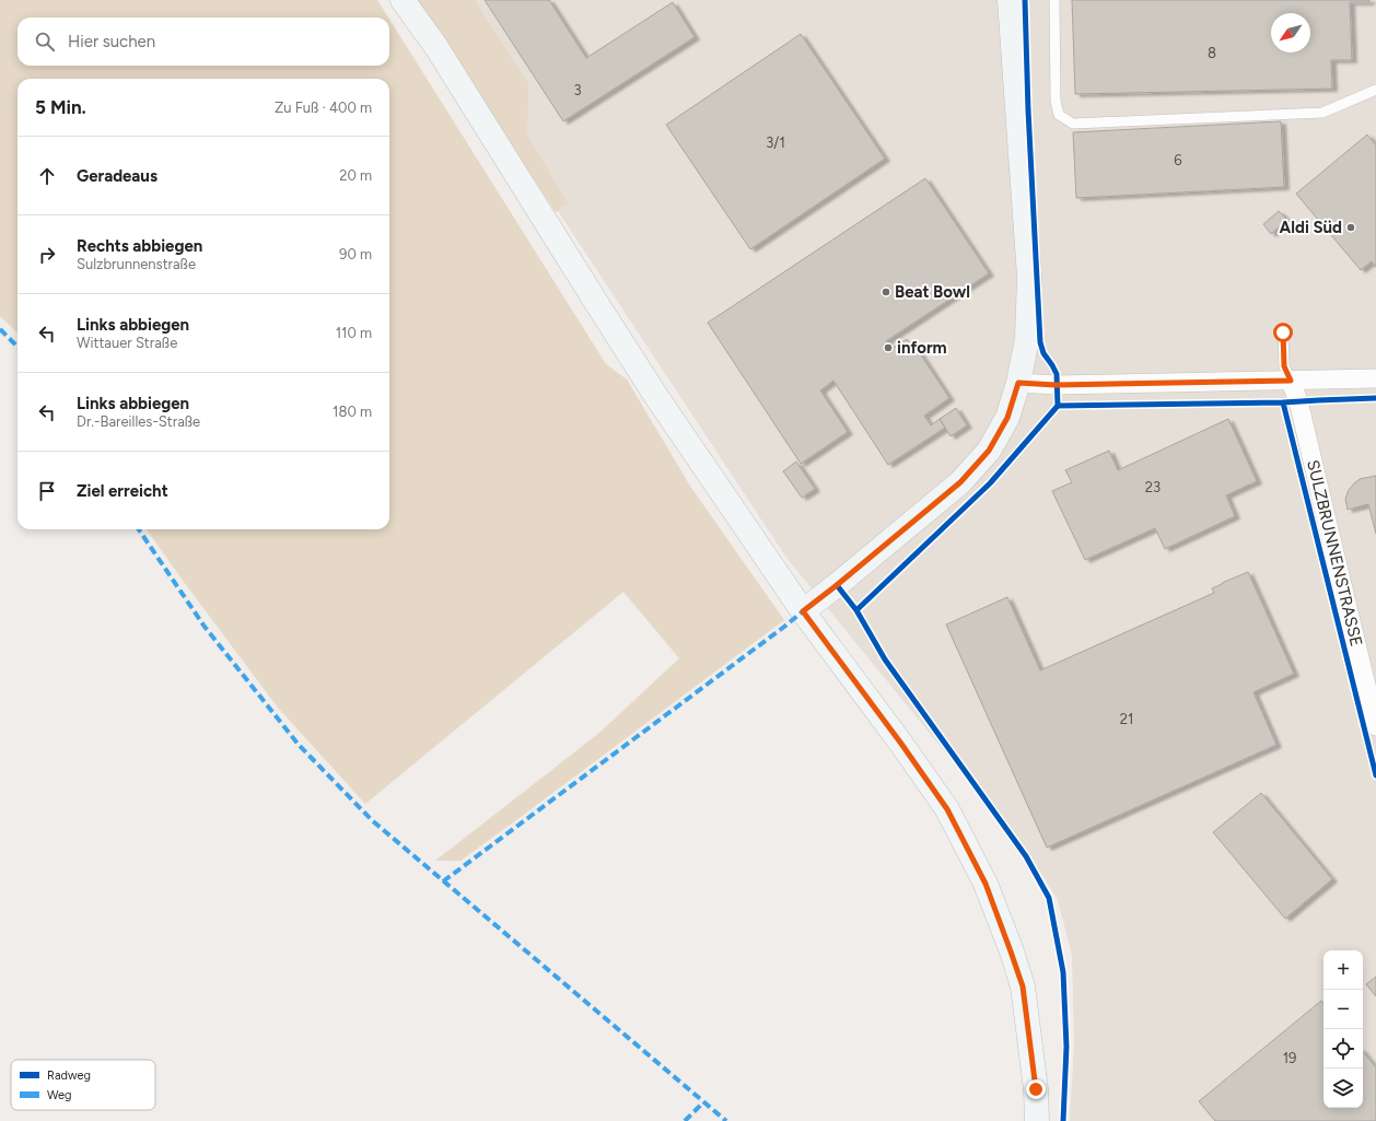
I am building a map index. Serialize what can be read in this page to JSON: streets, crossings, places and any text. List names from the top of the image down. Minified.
{"streets":{"street":["SULZBRUNNENSTRASSE"]},"places":["Aldi Süd","Beat Bowl","inform"],"house_numbers":["8","3","3/1","6","23","21","19"],"legend":["Radweg","Weg"],"north":"bottom left","page":{"search":"Hier suchen","heading":["5 Min.","Zu Fuß · 400 m"],"list":[["Geradeaus","20 m"],["Rechts abbiegen","Sulzbrunnenstraße","90 m"],["Links abbiegen","Wittauer Straße","110 m"],["Links abbiegen","Dr.-Bareilles-Straße","180 m"],"Ziel erreicht"],"map_buttons":["+","−"]}}
